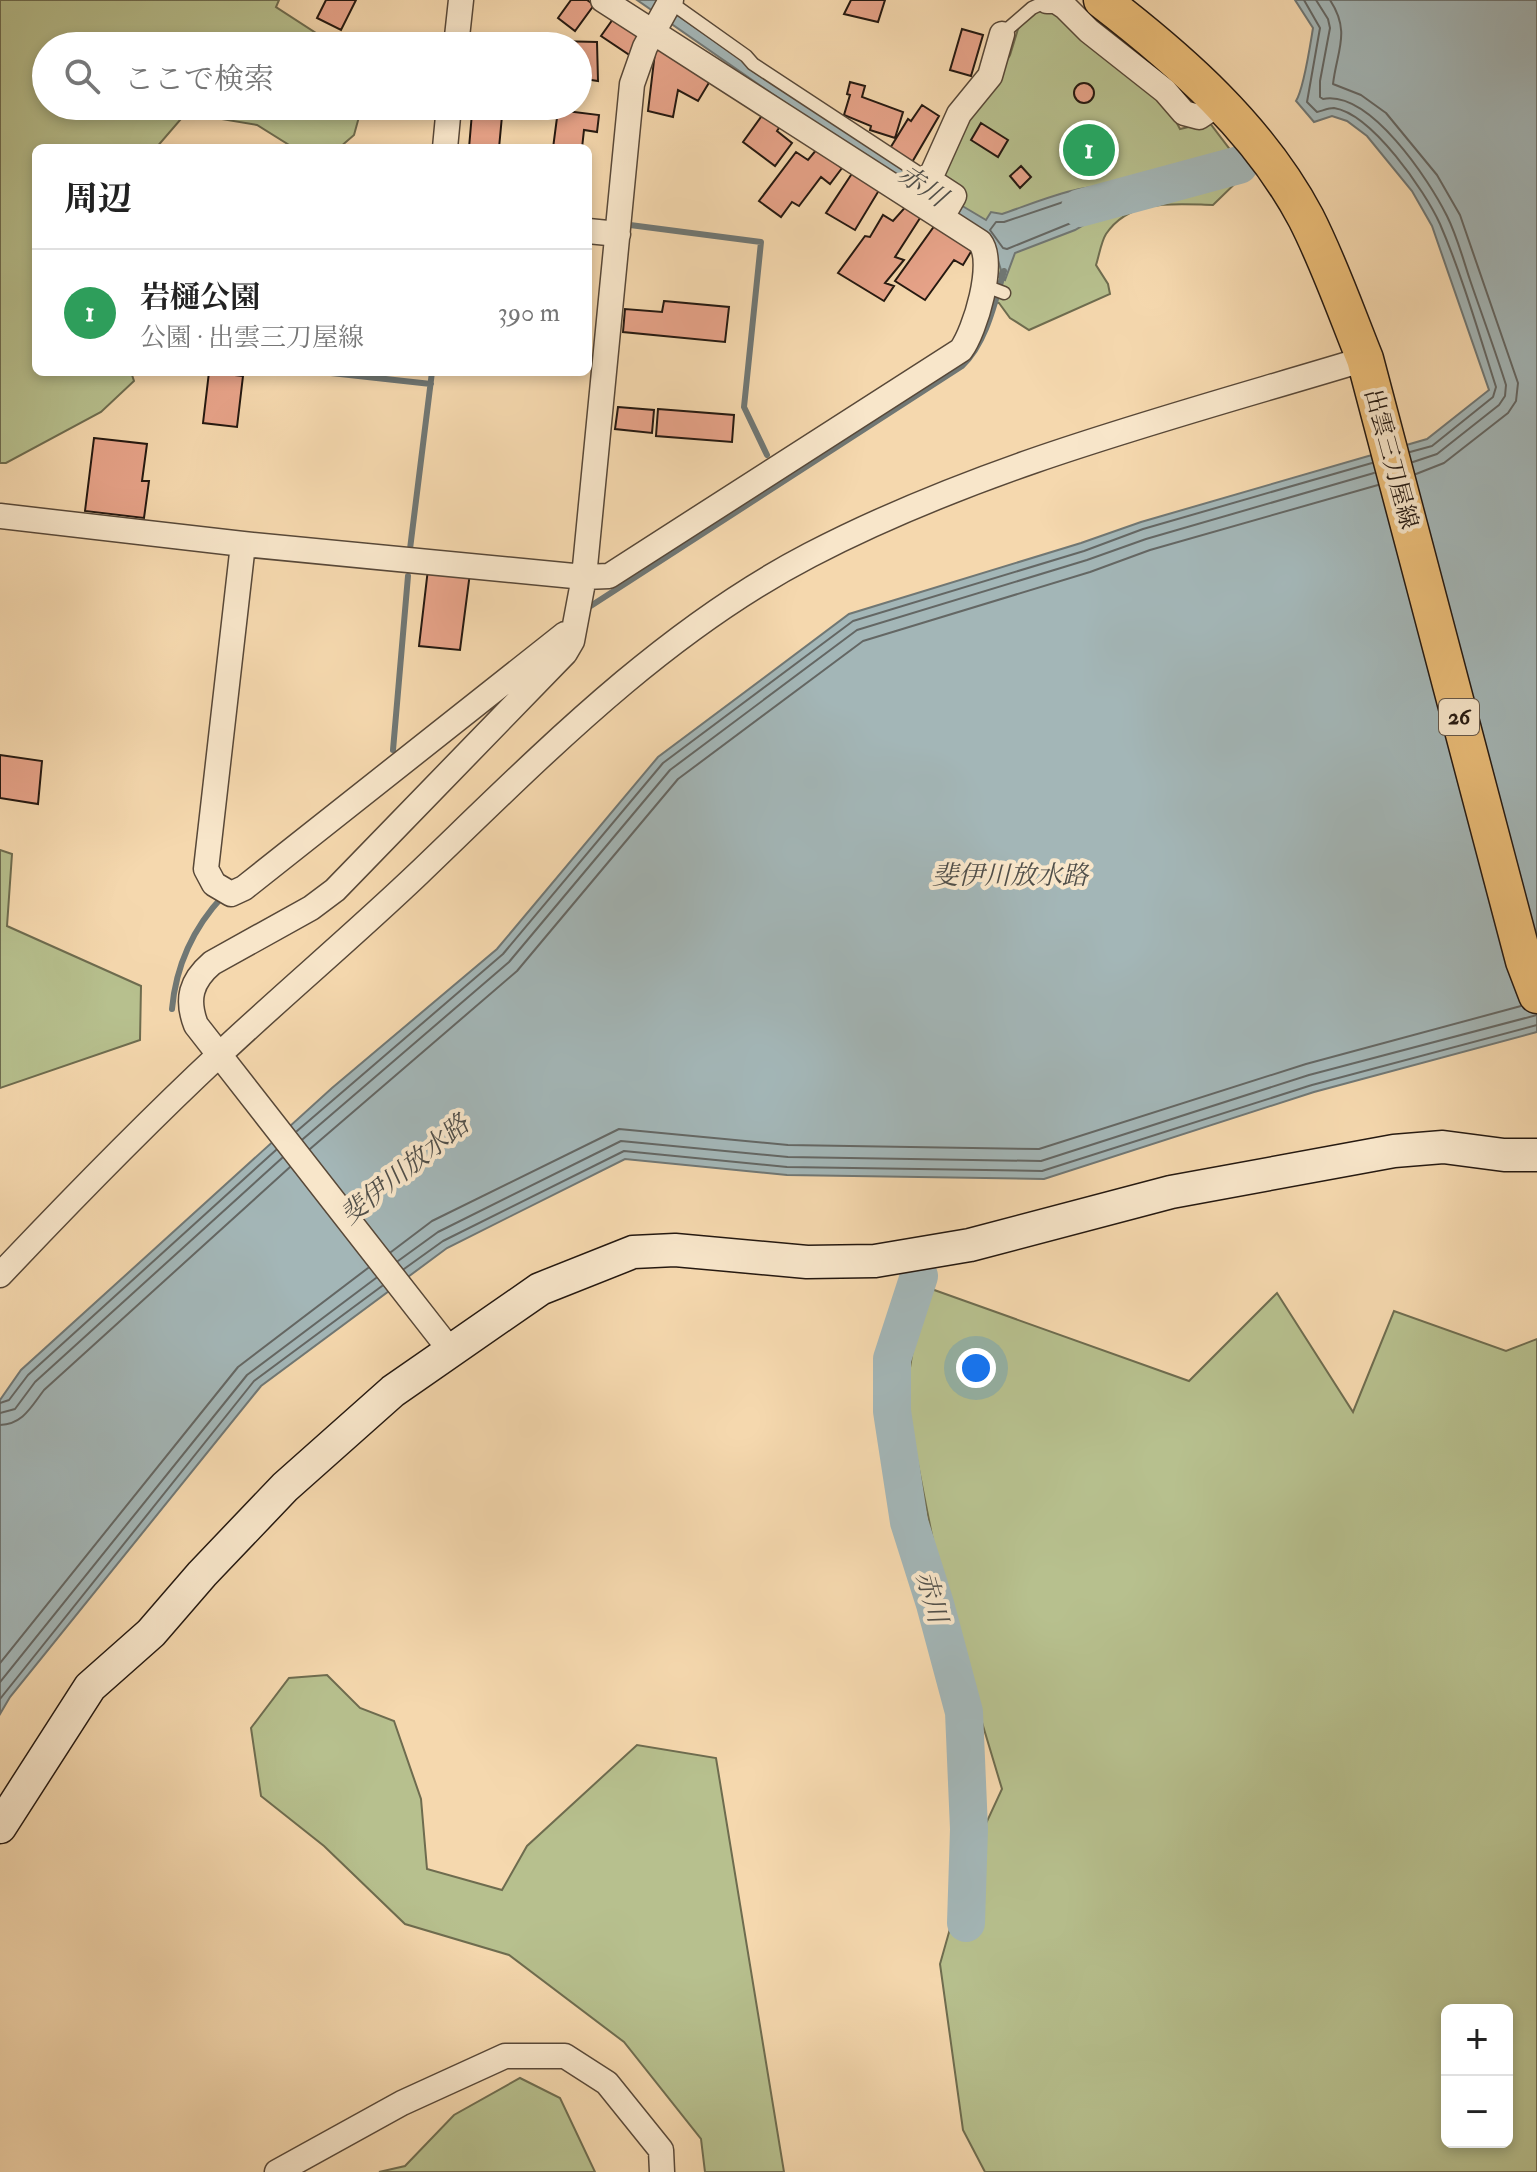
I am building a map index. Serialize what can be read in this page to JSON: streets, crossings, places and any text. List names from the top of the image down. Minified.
{"streets":{"main road":["出雲三刀屋線","26"]},"water":["赤川","斐伊川放水路"],"page":{"search":"ここで検索","pins":"1","heading":"周辺","list":[{"mark":"1","name":"岩樋公園","note":"公園 · 出雲三刀屋線","value":"390 m"}],"map_buttons":["+","−"]}}
